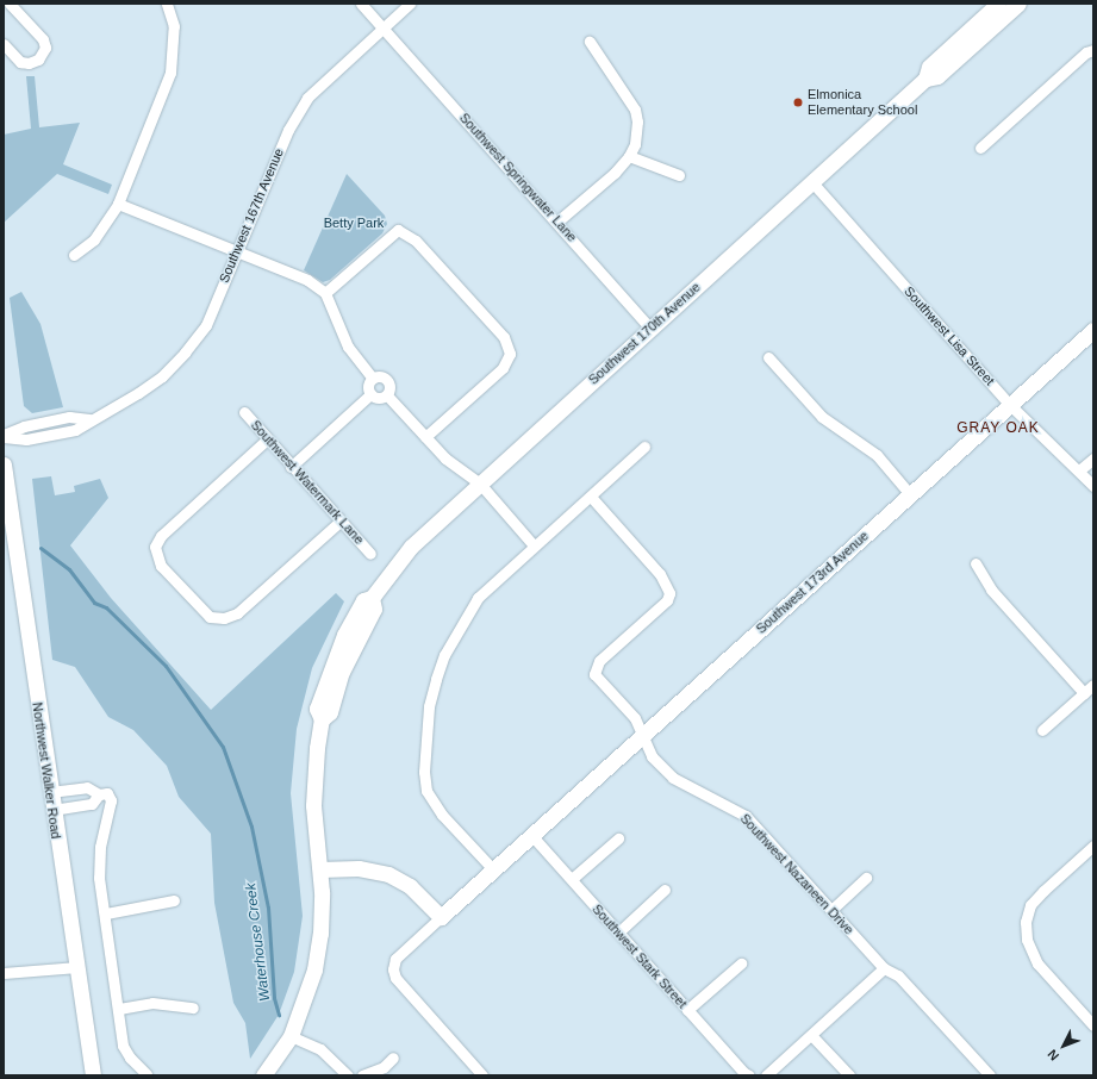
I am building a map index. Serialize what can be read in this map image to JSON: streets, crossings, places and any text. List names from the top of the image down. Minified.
{"streets":{"main road":["Southwest 170th Avenue","Southwest 173rd Avenue","Northwest Walker Road"],"street":["Southwest Springwater Lane","Southwest 167th Avenue","Southwest Lisa Street","Southwest Watermark Lane","Southwest Nazaneen Drive","Southwest Stark Street"]},"crossings":[["Southwest Springwater Lane","Southwest 167th Avenue"],["Southwest Springwater Lane","Southwest 170th Avenue"],["Southwest 170th Avenue","Southwest Lisa Street"],["Southwest Lisa Street","Southwest 173rd Avenue"],["Southwest 173rd Avenue","Southwest Nazaneen Drive"],["Southwest 173rd Avenue","Southwest Stark Street"]],"districts":["GRAY OAK"],"water":["Waterhouse Creek"],"parks":["Betty Park"],"places":["Elmonica Elementary School"],"north":"bottom left"}
